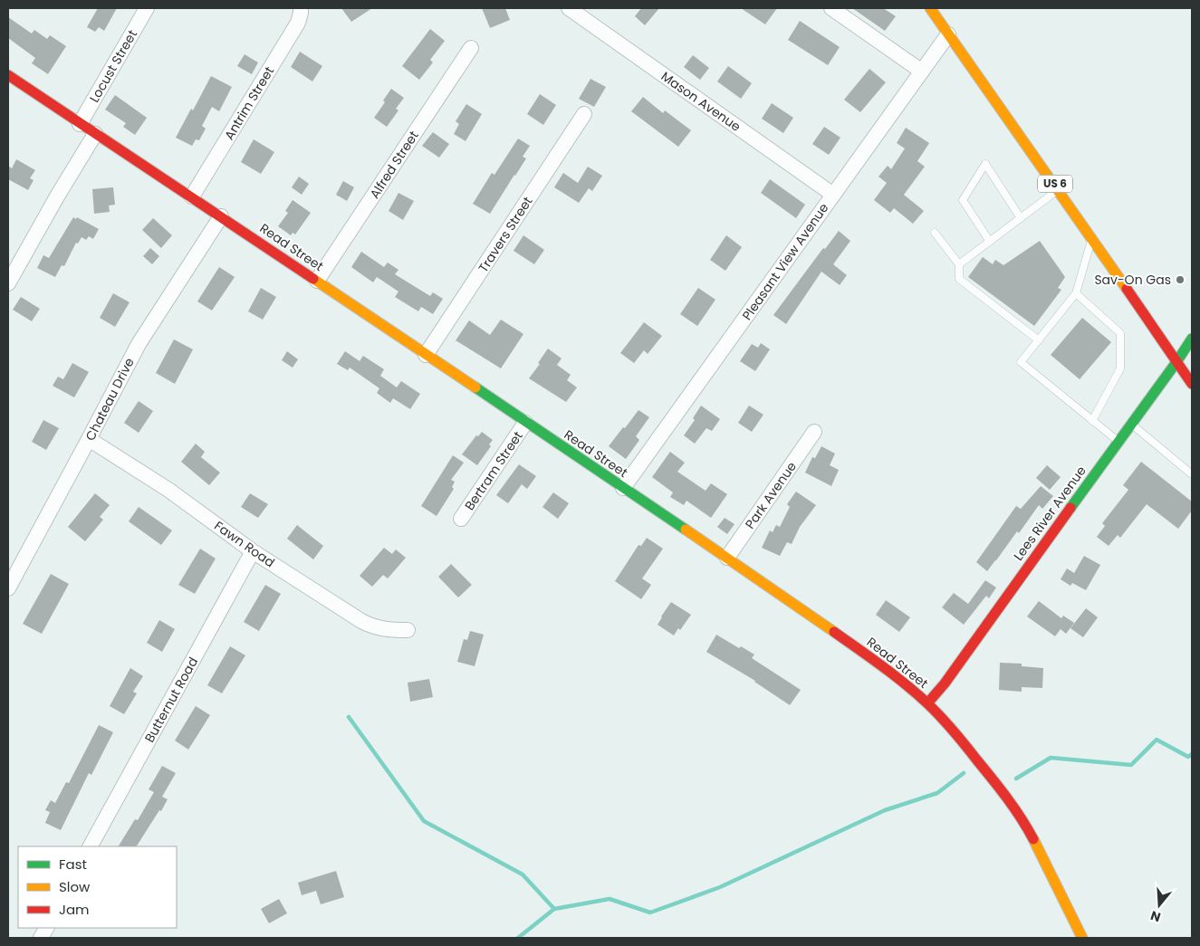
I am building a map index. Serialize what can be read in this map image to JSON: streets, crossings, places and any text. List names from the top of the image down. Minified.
{"streets":{"main road":["US 6","Read Street","Lees River Avenue"],"street":["Locust Street","Mason Avenue","Antrim Street","Alfred Street","Travers Street","Pleasant View Avenue","Chateau Drive","Bertram Street","Park Avenue","Fawn Road","Butternut Road"]},"crossings":[["Locust Street","Read Street"],["Mason Avenue","Pleasant View Avenue"],["Antrim Street","Read Street"],["Alfred Street","Read Street"],["US 6","Pleasant View Avenue"],["US 6","Lees River Avenue"],["Travers Street","Read Street"],["Read Street","Pleasant View Avenue"],["Read Street","Chateau Drive"],["Read Street","Bertram Street"],["Read Street","Park Avenue"],["Read Street","Lees River Avenue"],["Chateau Drive","Fawn Road"],["Fawn Road","Butternut Road"]],"places":["Sav-On Gas"],"legend":["Fast","Slow","Jam"],"north":"bottom"}
